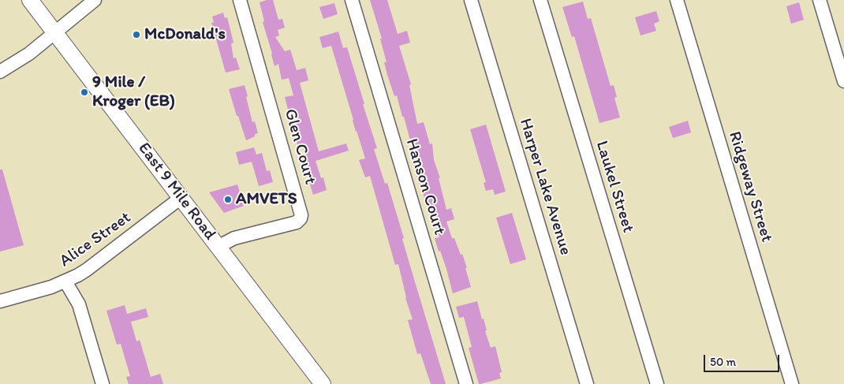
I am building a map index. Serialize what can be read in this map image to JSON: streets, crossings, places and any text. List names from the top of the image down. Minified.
{"streets":{"main road":["East 9 Mile Road"],"street":["Glen Court","Hanson Court","Harper Lake Avenue","Laukel Street","Ridgeway Street","Alice Street"]},"crossings":[["Glen Court","East 9 Mile Road"],["East 9 Mile Road","Alice Street"]],"places":["McDonald's","9 Mile / Kroger (EB)","AMVETS"],"scale_bar":"50 m"}
